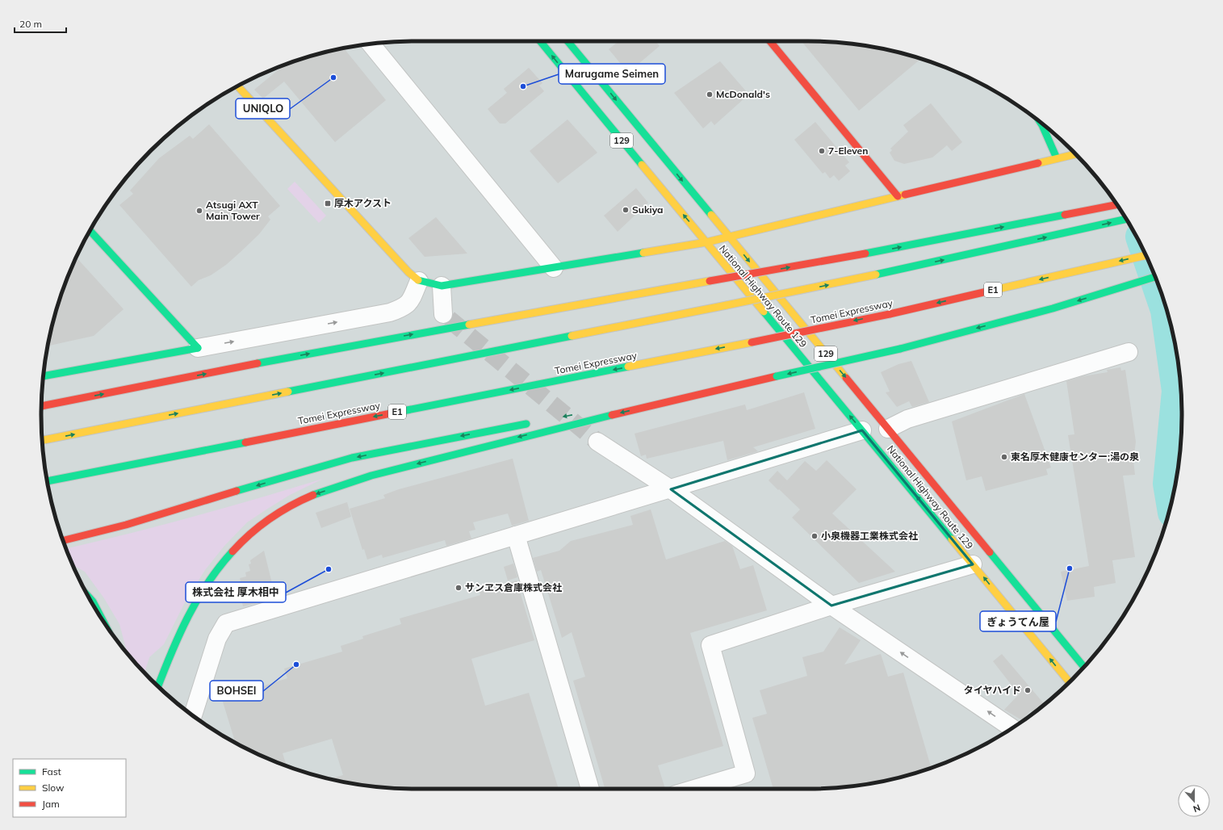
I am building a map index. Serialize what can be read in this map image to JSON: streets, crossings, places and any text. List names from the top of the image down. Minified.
{"streets":{"main road":["129","E1","National Highway Route 129","Tomei Expressway"]},"places":{"other":["UNIQLO","Marugame Seimen","McDonald's","7-Eleven","Sukiya","Atsugi AXT Main Tower","東名厚木健康センター;湯の泉","小泉機器工業株式会社","ぎょうてん屋","株式会社 厚木相中","サンヱス倉庫株式会社","BOHSEI","タイヤハイド"],"transit":["厚木アクスト"]},"legend":["Fast","Slow","Jam"],"scale_bar":"20 m","north":"bottom"}
